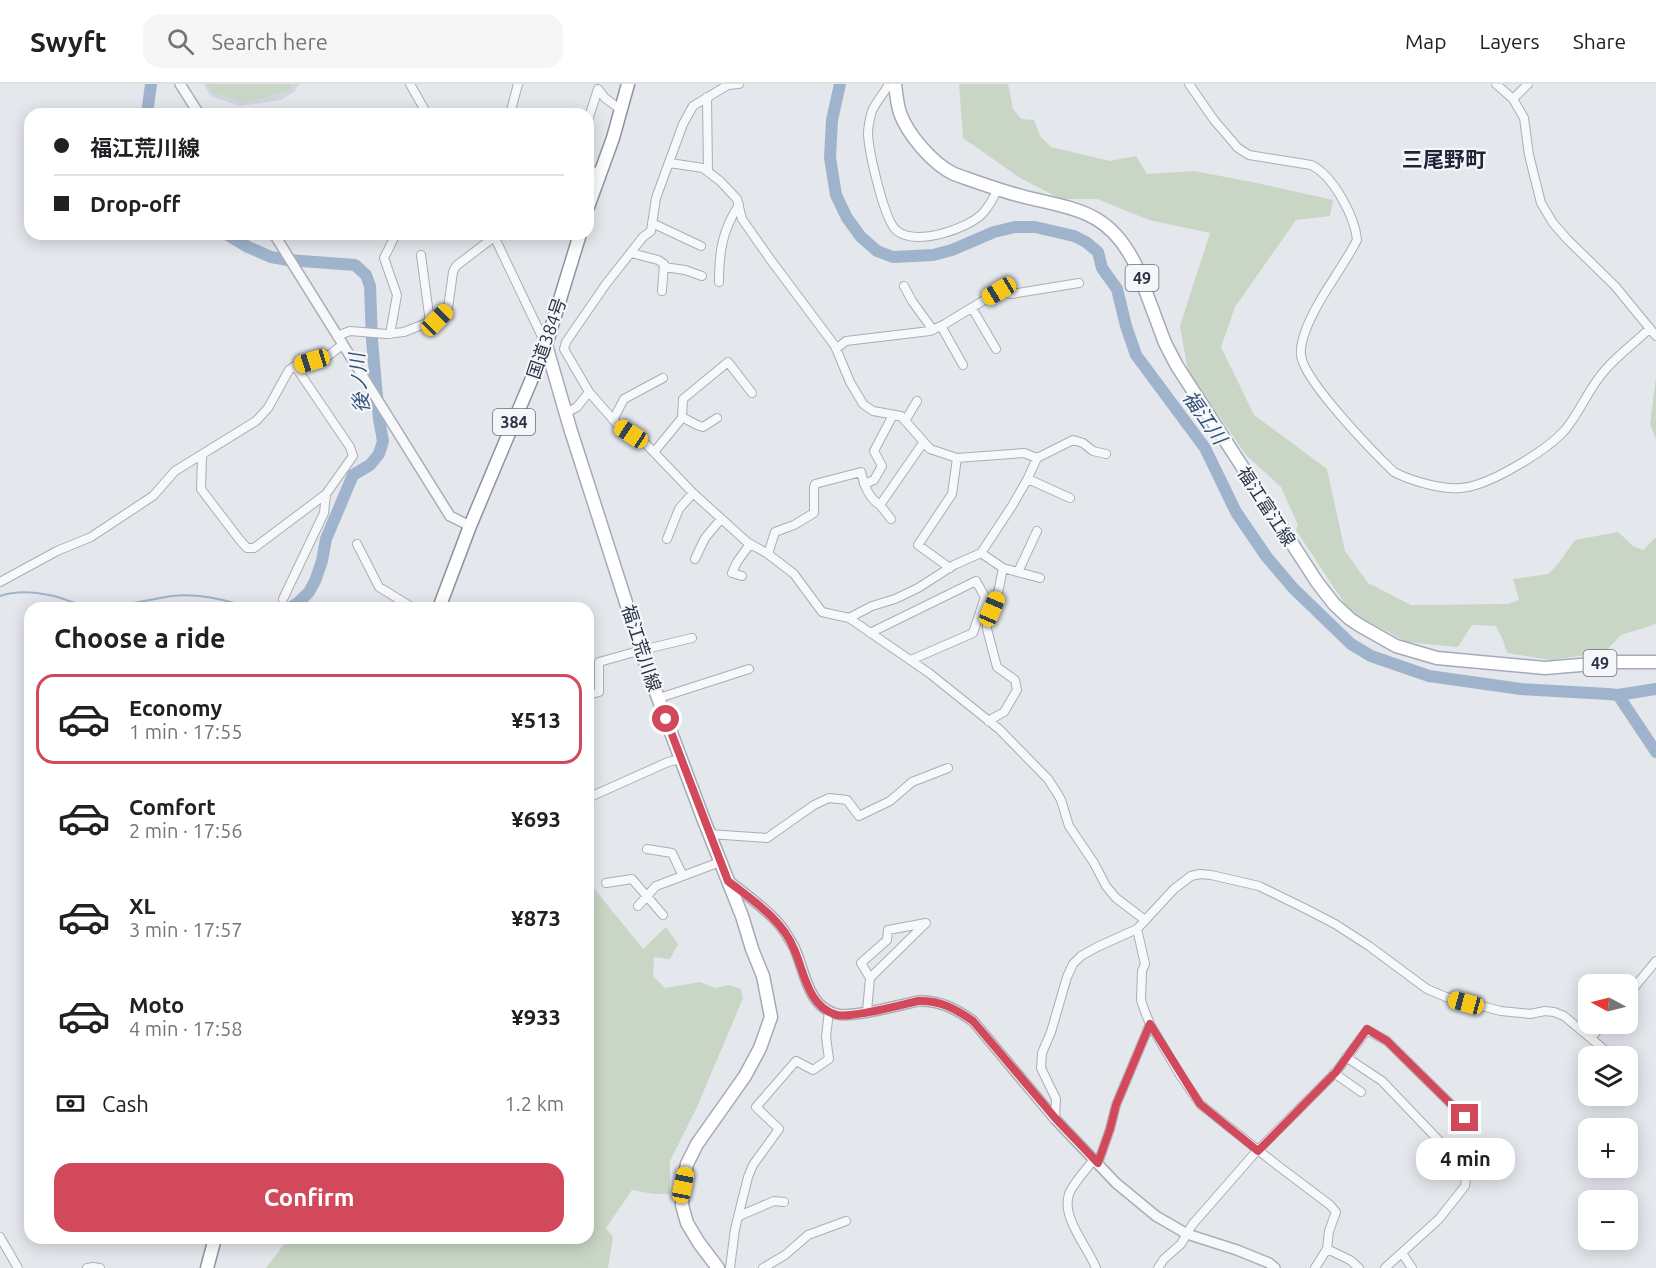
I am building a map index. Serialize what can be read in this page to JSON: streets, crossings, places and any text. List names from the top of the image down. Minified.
{"streets":{"main road":["49","国道384号","384","福江富江線","福江荒川線"]},"crossings":[["国道384号","福江荒川線"]],"districts":["三尾野町"],"water":["後ノ川","福江川"],"north":"left","page":{"header":"Swyft","search":"Search here","nav":["Map","Layers","Share"],"banner":["福江荒川線","Drop-off"],"heading":"Choose a ride","list":[{"name":"Economy","note":"1 min · 17:55","value":"¥513"},{"name":"Comfort","note":"2 min · 17:56","value":"¥693"},{"name":"XL","note":"3 min · 17:57","value":"¥873"},{"name":"Moto","note":"4 min · 17:58","value":"¥933"}],"map_buttons":["+","−"],"pay":["Cash","1.2 km"],"bubble":"4 min","buttons":"Confirm"}}
